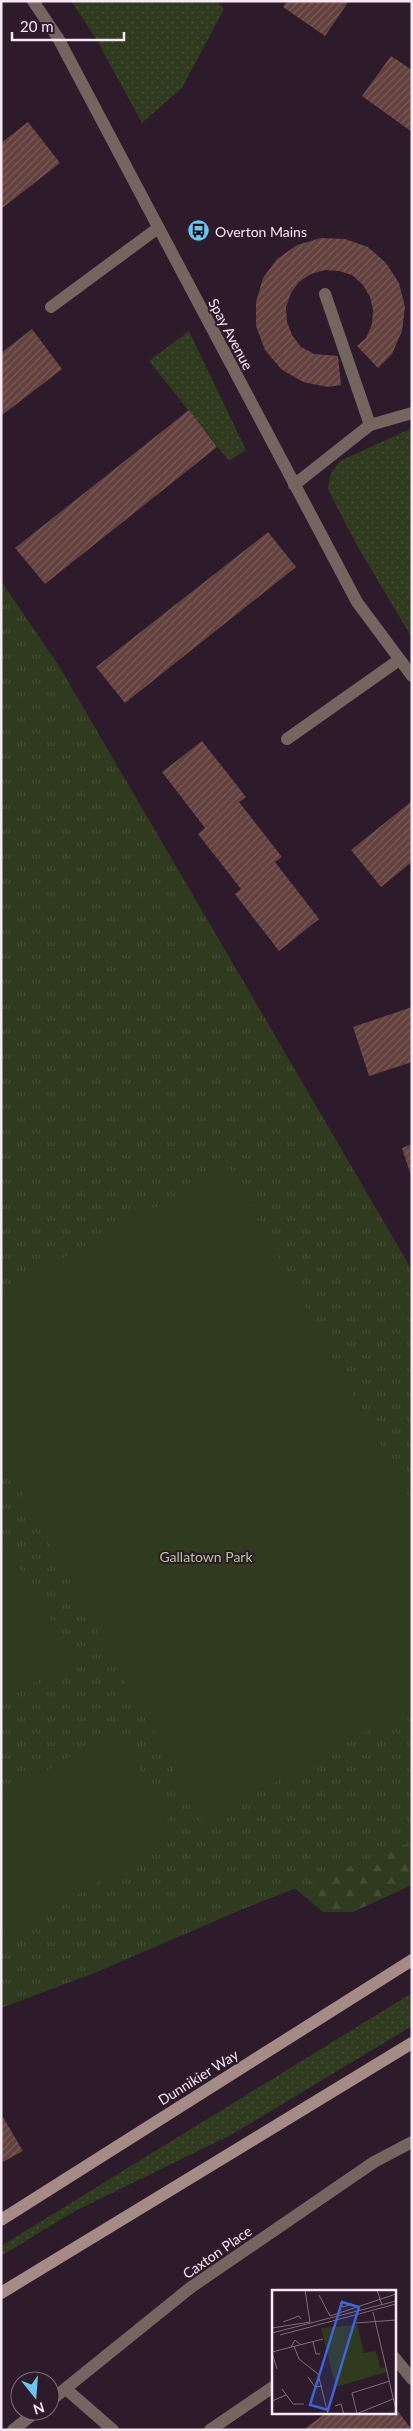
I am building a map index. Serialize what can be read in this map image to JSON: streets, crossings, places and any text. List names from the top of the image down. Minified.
{"streets":{"main road":["Dunnikier Way"],"street":["Spay Avenue","Caxton Place"]},"parks":["Gallatown Park"],"places":{"bus stop":["Overton Mains"]},"scale_bar":"20 m","north":"bottom"}
